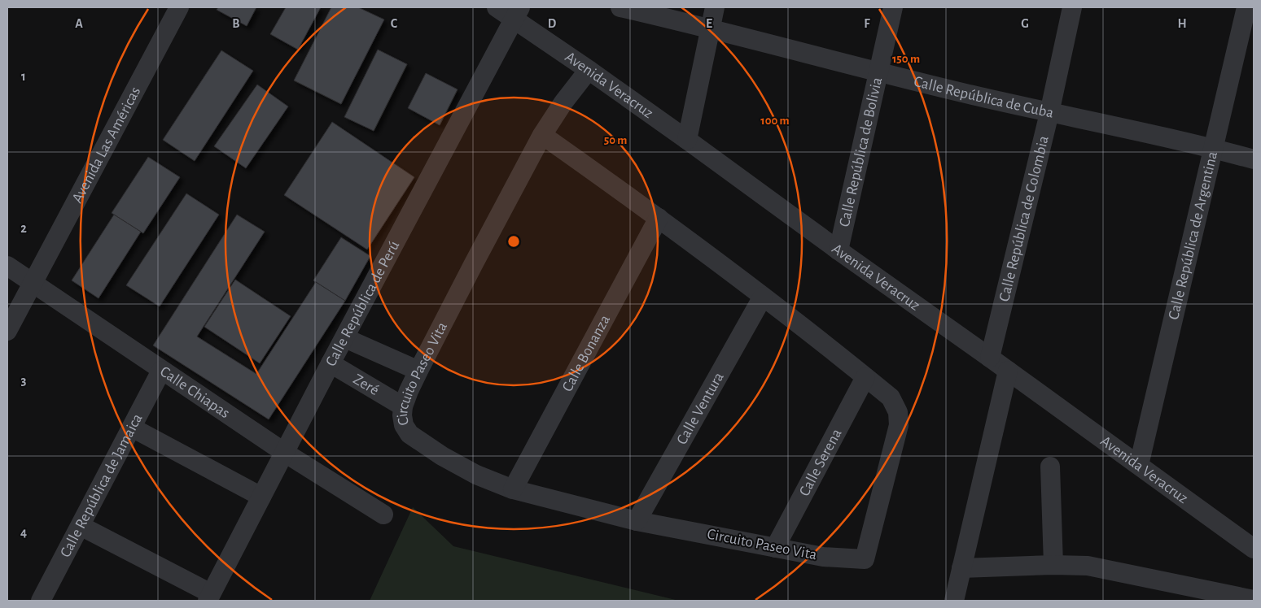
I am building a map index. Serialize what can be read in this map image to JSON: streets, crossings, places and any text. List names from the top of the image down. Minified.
{"streets":{"street":["Avenida Veracruz","Calle República de Cuba","Avenida Las Américas","Calle República de Bolivia","Calle República de Colombia","Calle República de Argentina","Calle República de Perú","Calle Bonanza","Circuito Paseo Vita","Zeré","Calle Chiapas","Calle Ventura","Calle Serena","Calle República de Jamaica"]},"crossings":[["Avenida Veracruz","Calle República de Bolivia"],["Avenida Veracruz","Calle República de Colombia"],["Avenida Veracruz","Calle República de Argentina"],["Avenida Veracruz","Calle República de Perú"],["Avenida Veracruz","Circuito Paseo Vita"],["Calle República de Cuba","Calle República de Bolivia"],["Calle República de Cuba","Calle República de Colombia"],["Calle República de Cuba","Calle República de Argentina"],["Avenida Las Américas","Calle Chiapas"],["Calle República de Perú","Zeré"],["Calle República de Perú","Calle Chiapas"],["Calle Bonanza","Circuito Paseo Vita"],["Circuito Paseo Vita","Zeré"],["Circuito Paseo Vita","Calle Ventura"],["Circuito Paseo Vita","Calle Serena"],["Calle Chiapas","Calle República de Jamaica"]],"grid":{"columns":["A","B","C","D","E","F","G","H"],"rows":["1","2","3","4"]},"rings":["150 m","100 m","50 m"]}
